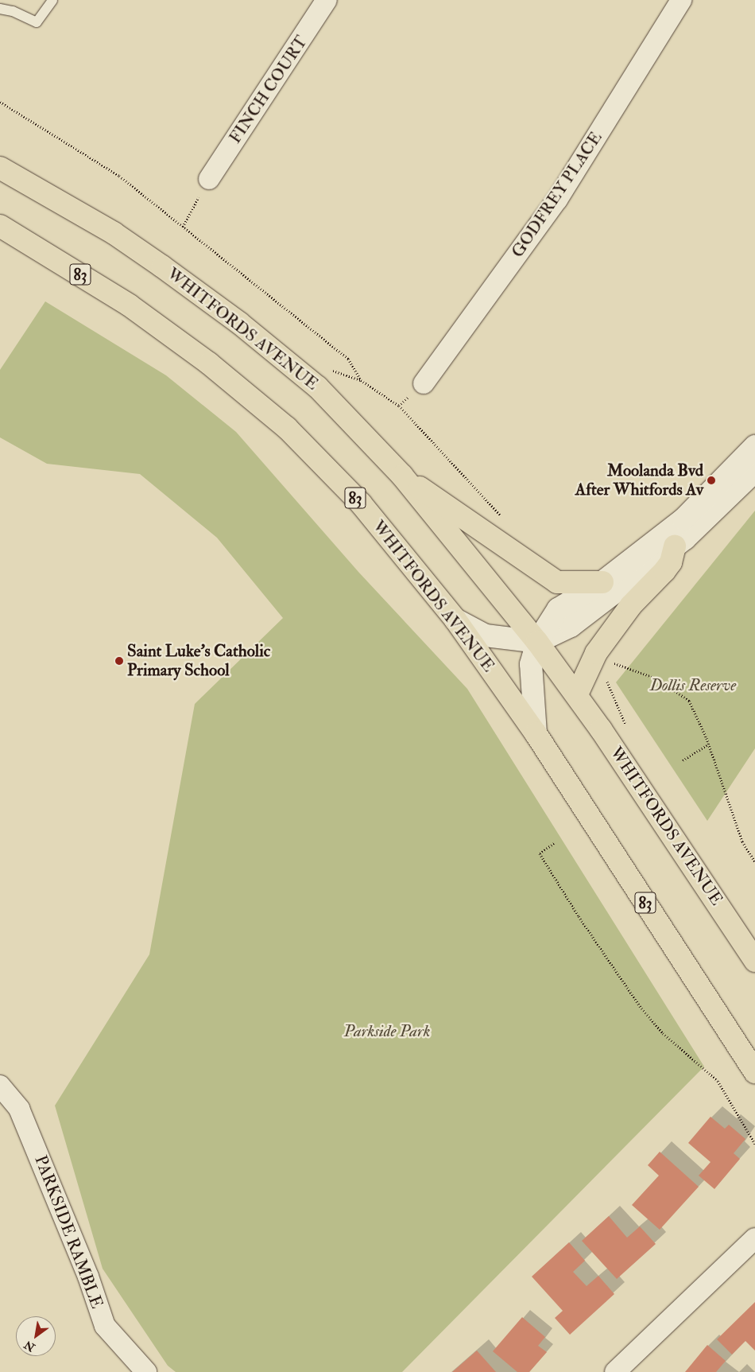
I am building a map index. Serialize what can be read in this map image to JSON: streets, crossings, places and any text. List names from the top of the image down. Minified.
{"streets":{"main road":["83","WHITFORDS AVENUE"],"street":["FINCH COURT","GODFREY PLACE","PARKSIDE RAMBLE"]},"parks":["Dollis Reserve","Parkside Park"],"places":["Moolanda Bvd After Whitfords Av","Saint Luke's Catholic Primary School"],"north":"bottom left"}
